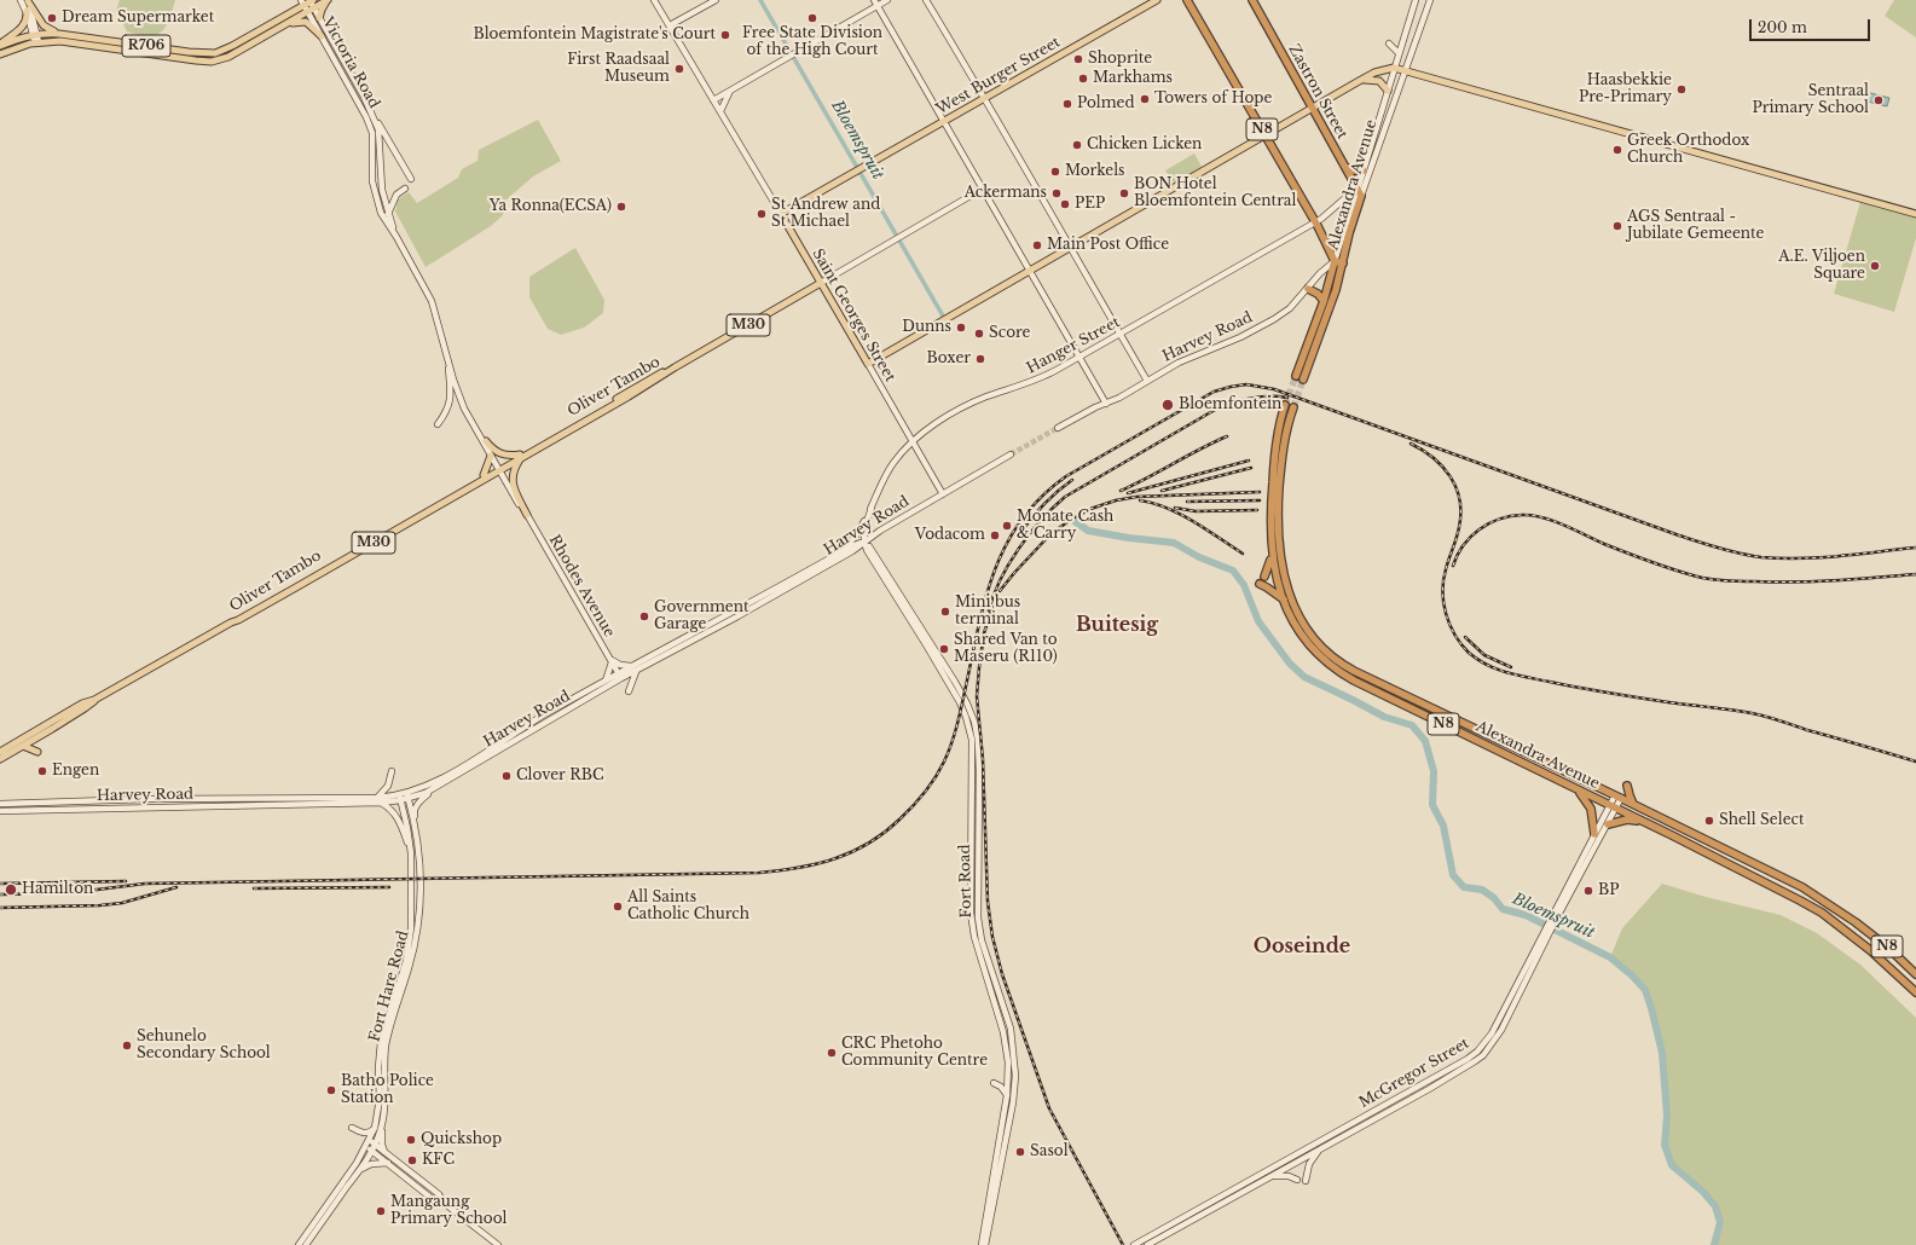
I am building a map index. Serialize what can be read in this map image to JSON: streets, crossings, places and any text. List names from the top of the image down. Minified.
{"streets":{"highway":["Zastron Street","N8","Alexandra Avenue"],"main road":["R706","Victoria Road","West Burger Street","Saint Georges Street","M30","Harvey Road","Hanger Street","Oliver Tambo","Rhodes Avenue","Fort Road","Fort Hare Road","McGregor Street"]},"crossings":[["R706","Victoria Road"],["West Burger Street","Saint Georges Street"],["Zastron Street","Alexandra Avenue"],["Zastron Street","Hanger Street"],["N8","Alexandra Avenue"],["N8","Harvey Road"],["N8","Hanger Street"],["Alexandra Avenue","Harvey Road"],["Alexandra Avenue","Hanger Street"],["Alexandra Avenue","McGregor Street"],["Saint Georges Street","Harvey Road"],["Saint Georges Street","Hanger Street"],["Saint Georges Street","Oliver Tambo"],["M30","Oliver Tambo"],["Harvey Road","Hanger Street"],["Harvey Road","Rhodes Avenue"],["Harvey Road","Fort Road"],["Harvey Road","Fort Hare Road"],["Oliver Tambo","Rhodes Avenue"]],"districts":["Buitesig","Ooseinde"],"water":["Bloemspruit"],"places":["Dream Supermarket","Free State Division of the High Court","Bloemfontein Magistrate's Court","Shoprite","First Raadsaal Museum","Markhams","Haasbekkie Pre-Primary","Towers of Hope","Sentraal Primary School","Polmed","Chicken Licken","Greek Orthodox Church","Morkels","Ackermans","BON Hotel Bloemfontein Central","PEP","Ya Ronna(ECSA)","St Andrew and St Michael","AGS Sentraal - Jubilate Gemeente","Main Post Office","A.E. Viljoen Square","Dunns","Score","Boxer","Bloemfontein","Monate Cash & Carry","Vodacom","Mini bus terminal","Government Garage","Shared Van to Maseru (R110)","Engen","Clover RBC","Shell Select","Hamilton","BP","All Saints Catholic Church","Sehunelo Secondary School","CRC Phetoho Community Centre","Batho Police Station","Quickshop","Sasol","KFC","Mangaung Primary School"],"scale_bar":"200 m"}
